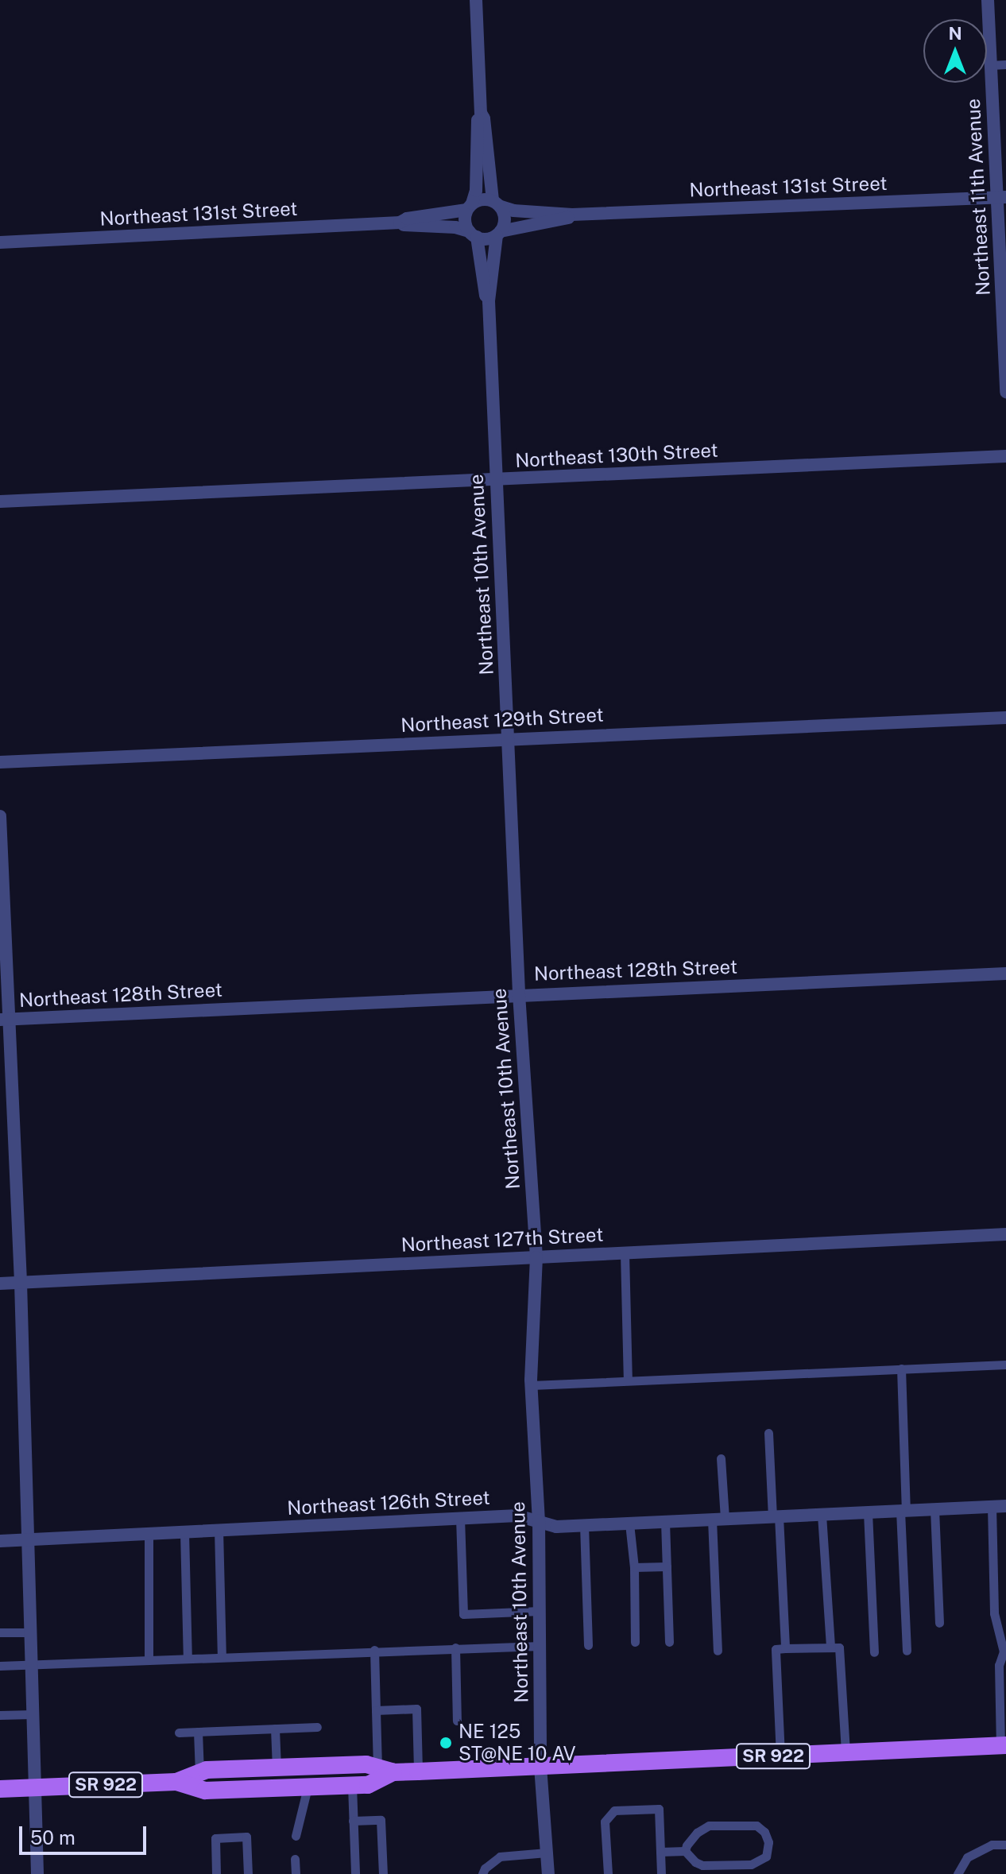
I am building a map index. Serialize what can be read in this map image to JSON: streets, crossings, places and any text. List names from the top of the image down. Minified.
{"streets":{"main road":["SR 922"],"street":["Northeast 131st Street","Northeast 11th Avenue","Northeast 130th Street","Northeast 10th Avenue","Northeast 129th Street","Northeast 128th Street","Northeast 127th Street","Northeast 126th Street"]},"crossings":[["Northeast 131st Street","Northeast 11th Avenue"],["Northeast 131st Street","Northeast 10th Avenue"],["Northeast 130th Street","Northeast 10th Avenue"],["Northeast 10th Avenue","Northeast 129th Street"],["Northeast 10th Avenue","Northeast 128th Street"],["Northeast 10th Avenue","Northeast 127th Street"],["Northeast 10th Avenue","Northeast 126th Street"],["Northeast 10th Avenue","SR 922"]],"places":["NE 125 ST@NE 10 AV"],"scale_bar":"50 m","north":"top"}
